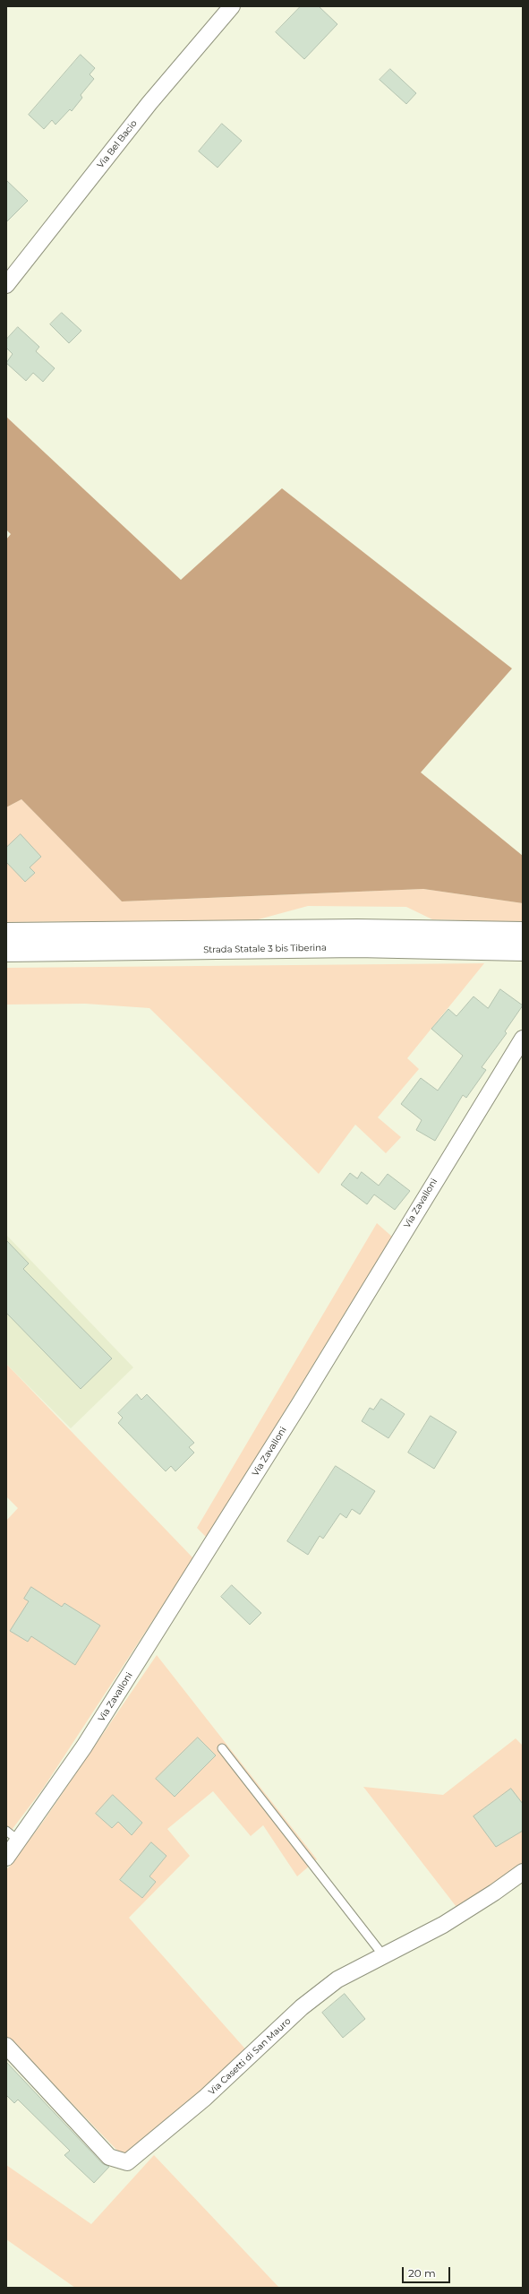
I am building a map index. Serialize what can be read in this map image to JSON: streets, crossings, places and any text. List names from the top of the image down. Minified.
{"streets":{"highway":["Strada Statale 3 bis Tiberina"],"street":["Via Bel Bacio","Via Zavalloni","Via Casetti di San Mauro"]},"scale_bar":"20 m"}
